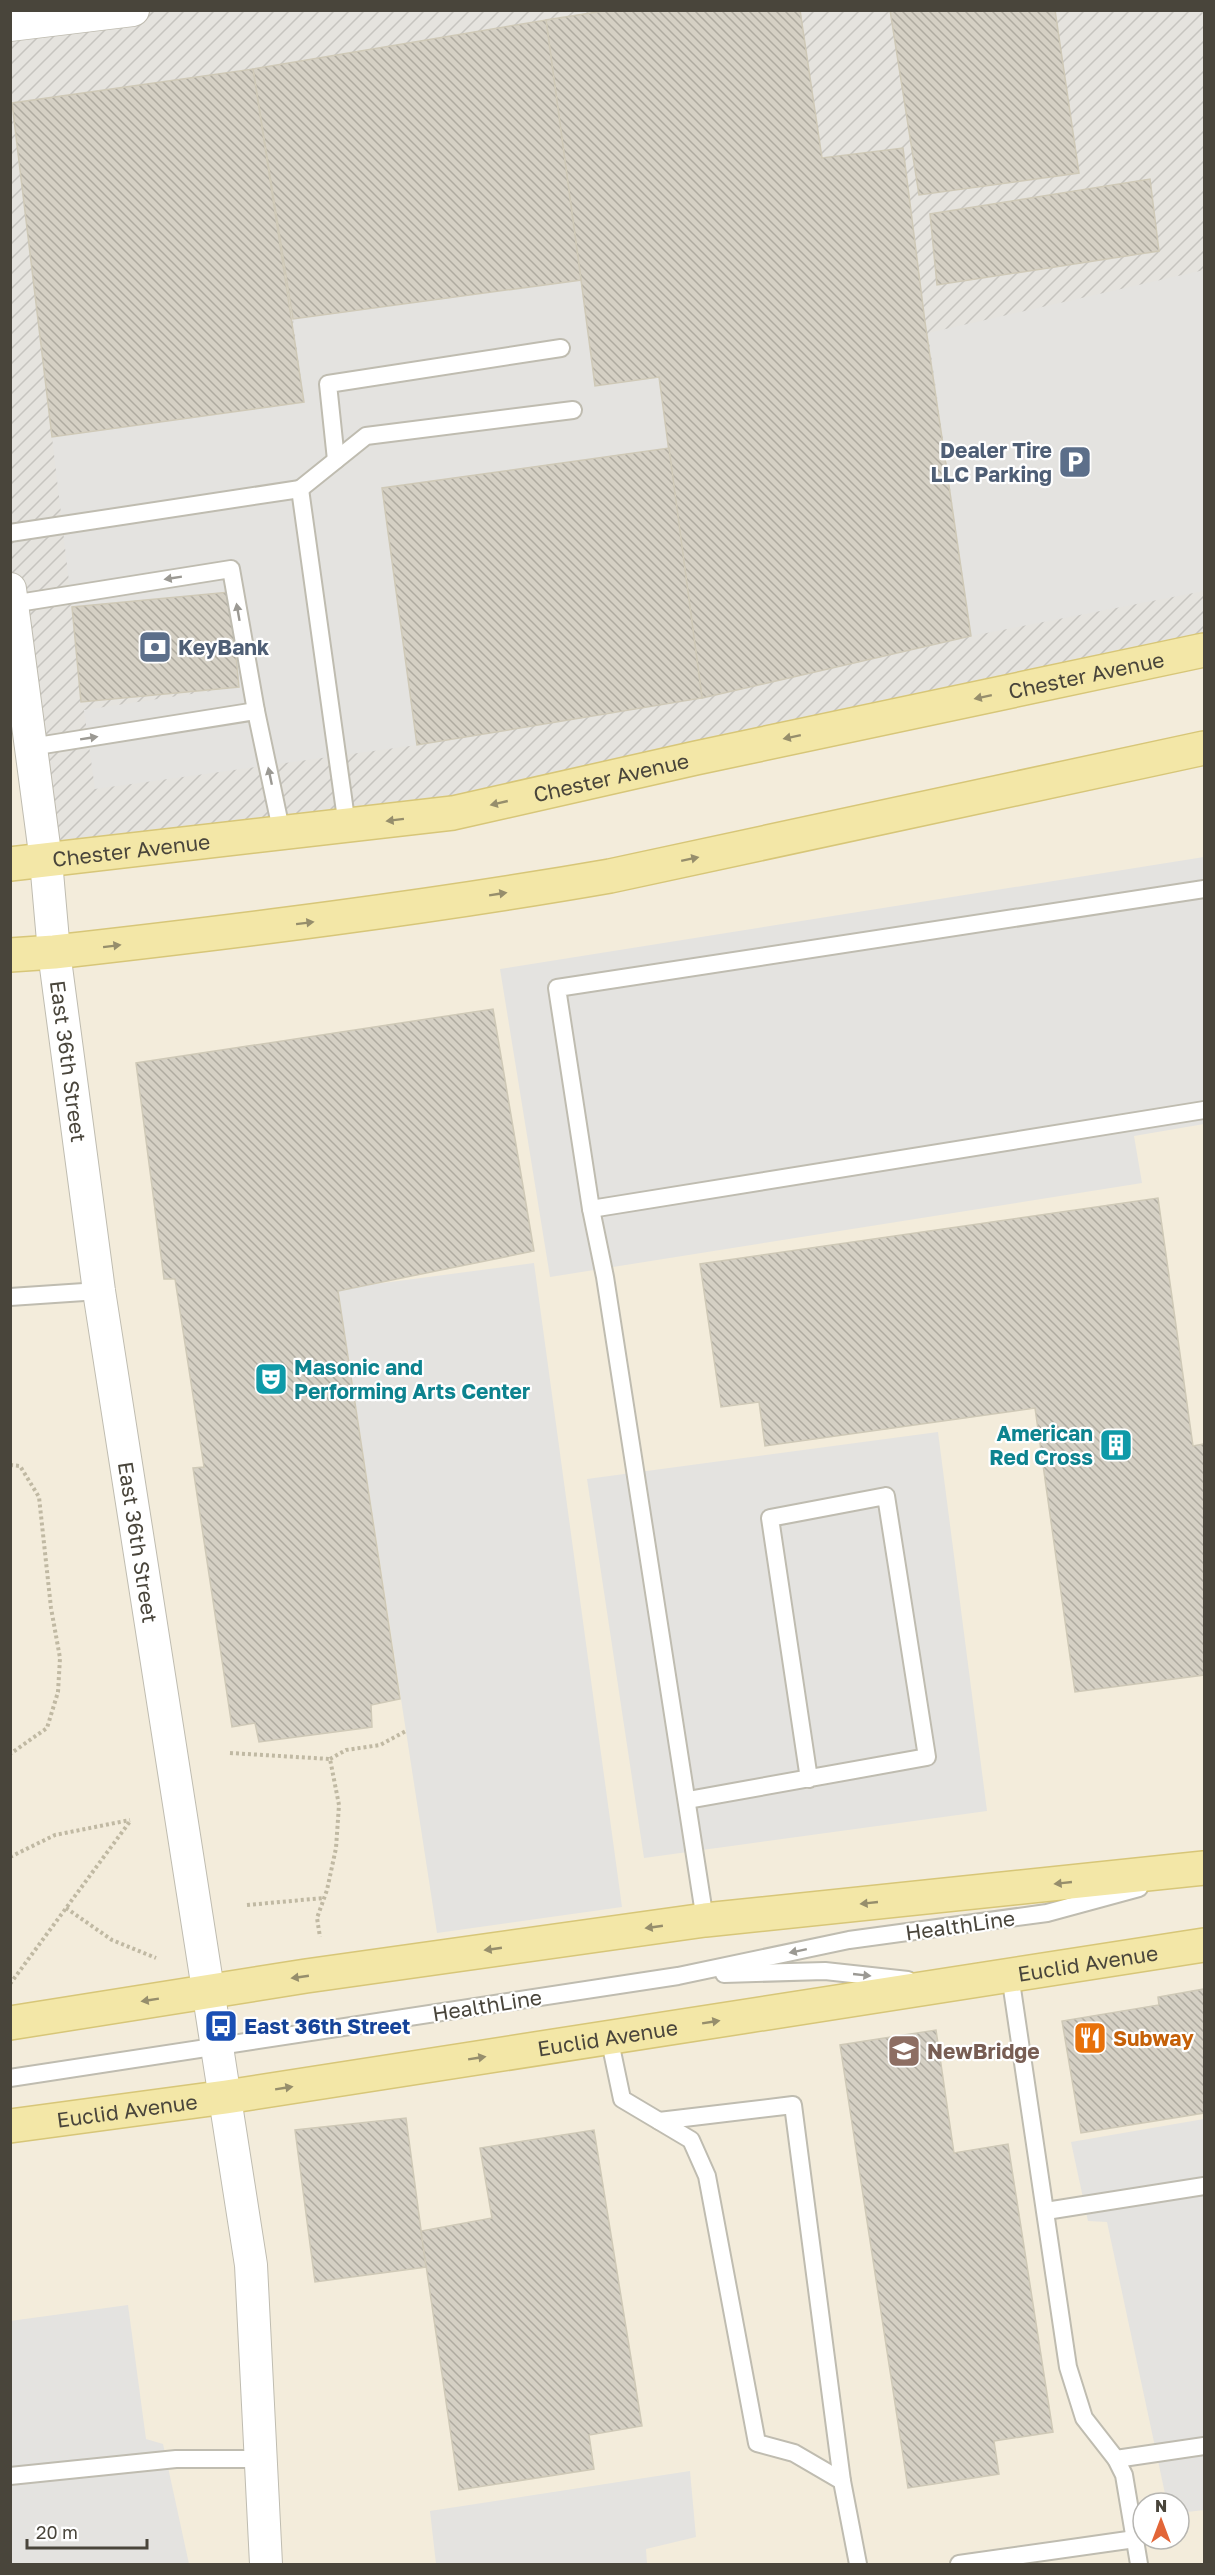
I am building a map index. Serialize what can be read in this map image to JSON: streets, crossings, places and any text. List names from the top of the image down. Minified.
{"streets":{"main road":["Chester Avenue","Euclid Avenue"],"street":["East 36th Street"],"lane":["HealthLine"]},"crossings":[["Chester Avenue","East 36th Street"],["East 36th Street","HealthLine"],["East 36th Street","Euclid Avenue"],["HealthLine","Euclid Avenue"]],"places":{"parking":["Dealer Tire LLC Parking"],"bank":["KeyBank"],"theatre":["Masonic and Performing Arts Center"],"building":["American Red Cross"],"bus stop":["East 36th Street"],"restaurant":["Subway"],"school or university":["NewBridge"]},"scale_bar":"20 m","north":"top"}
